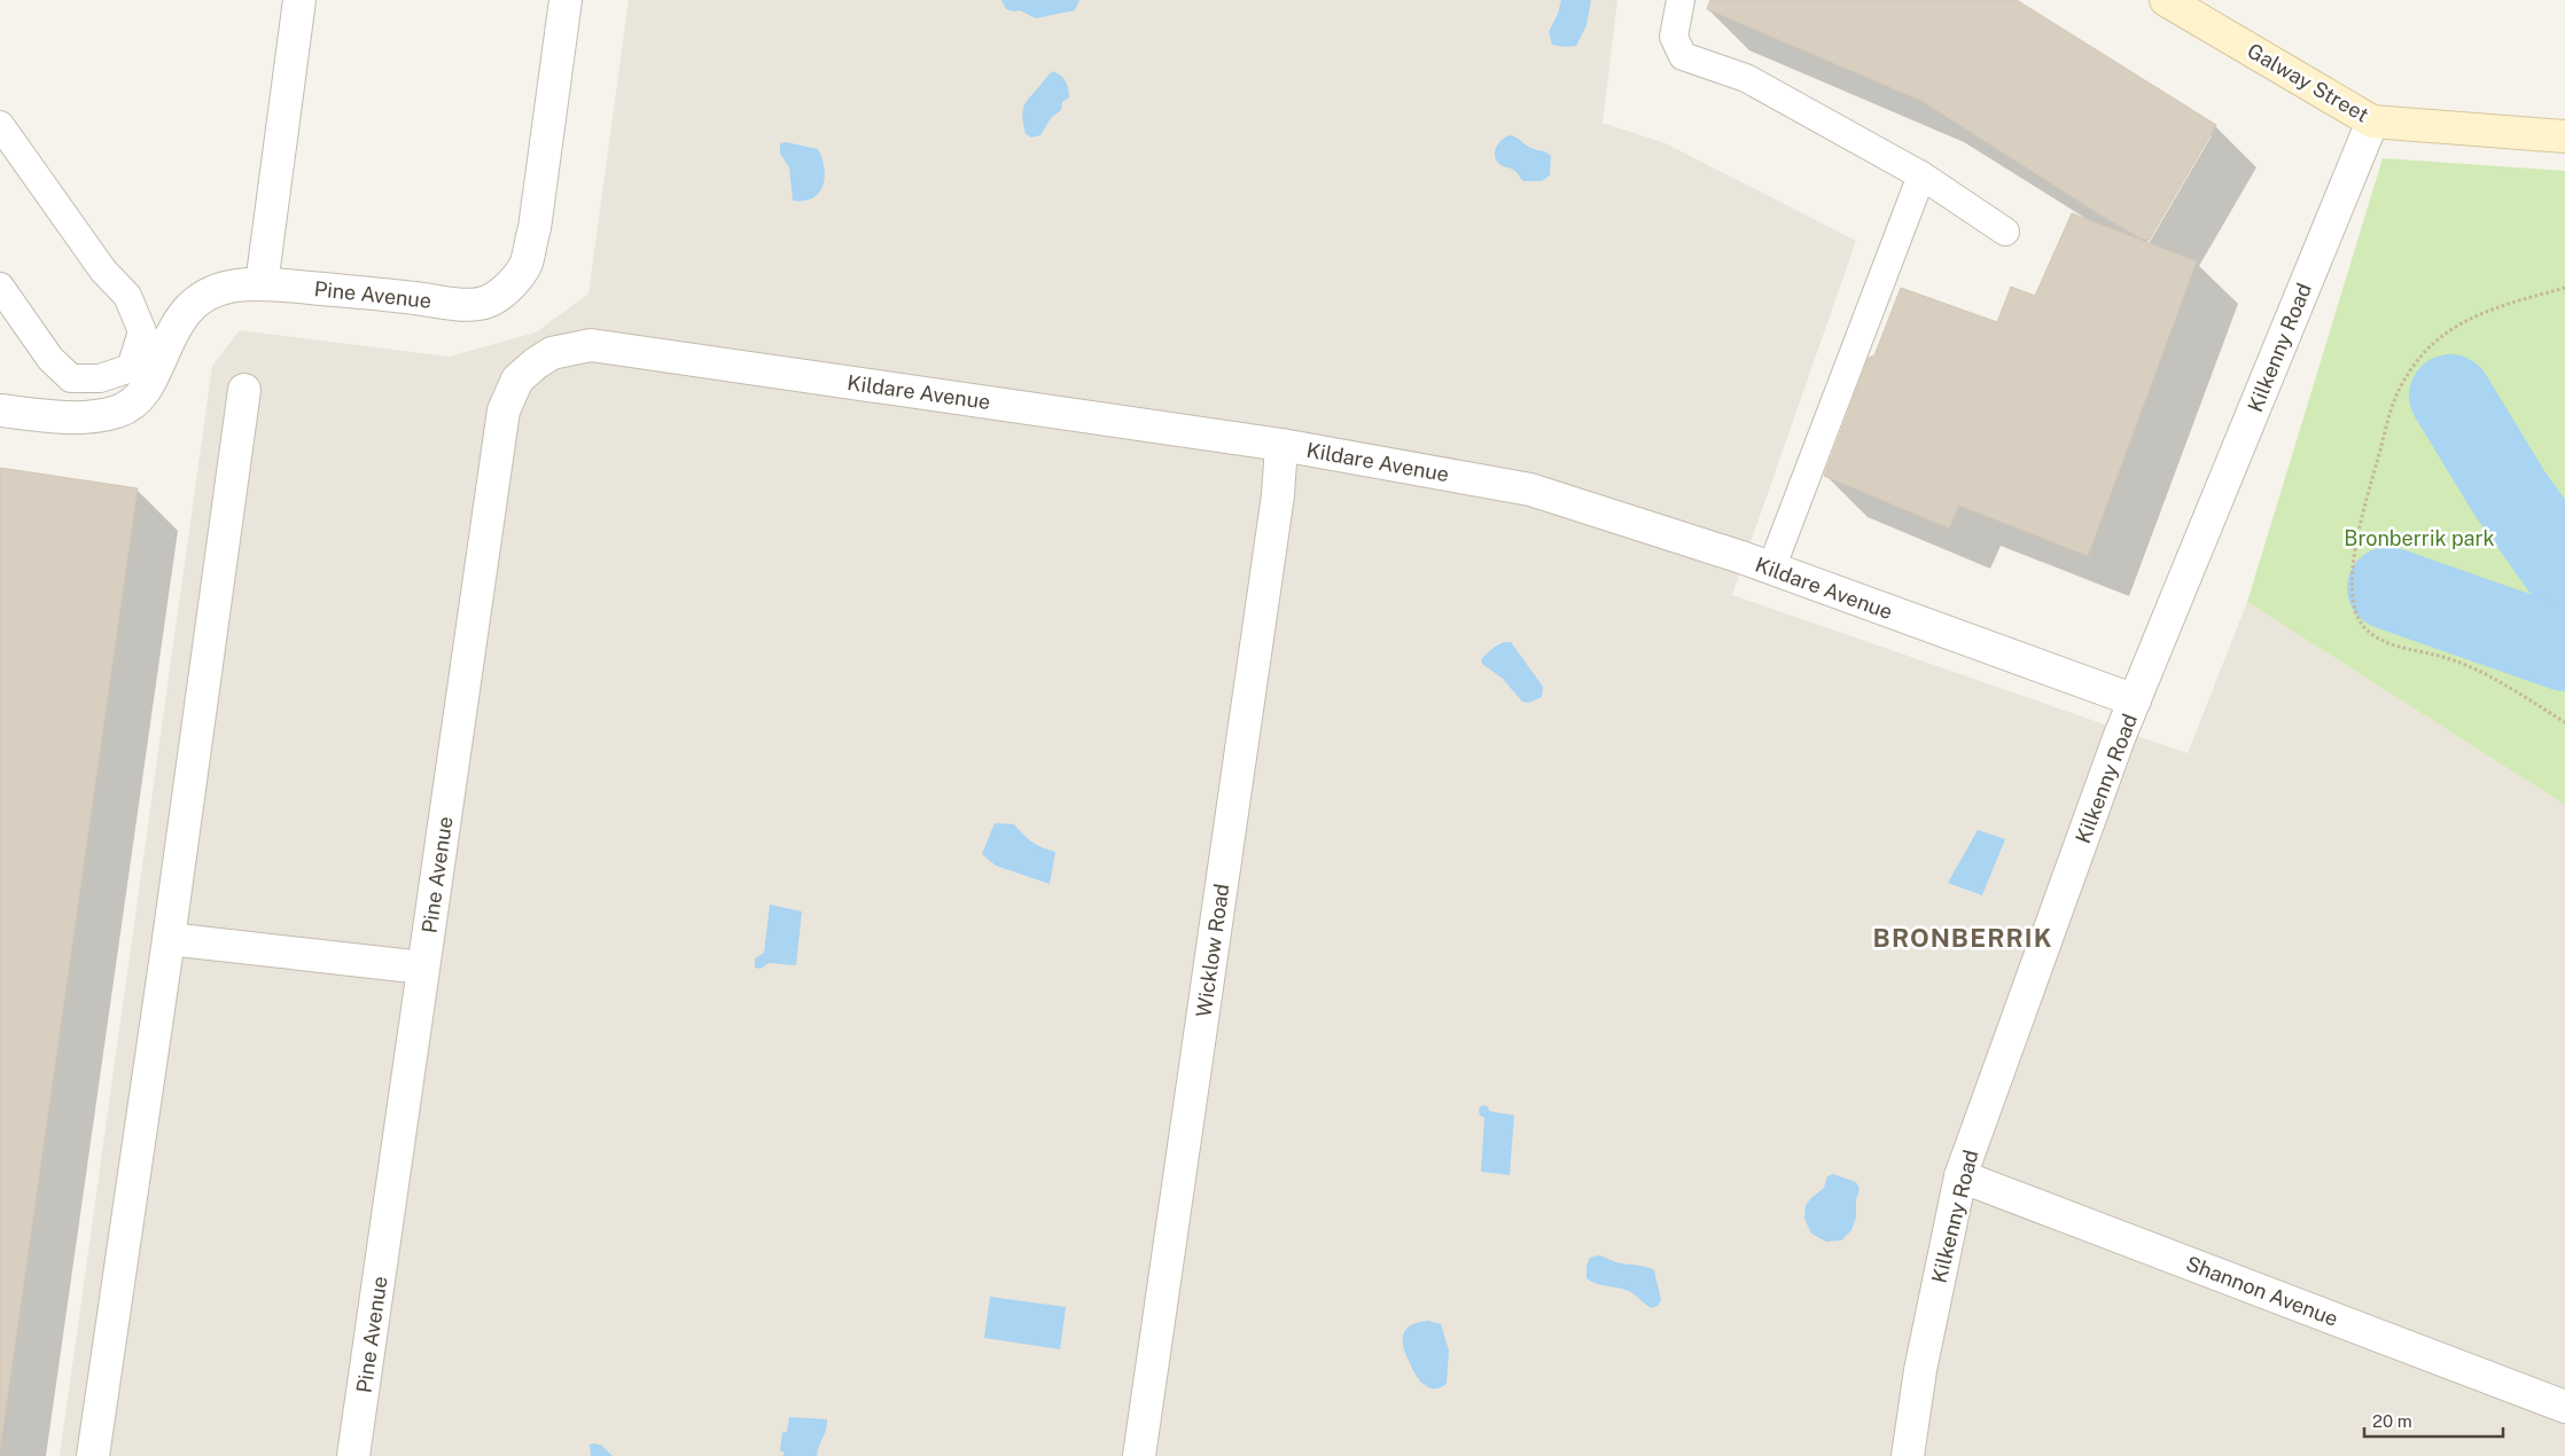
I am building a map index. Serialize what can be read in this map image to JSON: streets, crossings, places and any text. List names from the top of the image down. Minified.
{"streets":{"street":["Galway Street","Pine Avenue","Kilkenny Road","Kildare Avenue","Wicklow Road","Shannon Avenue"]},"crossings":[["Galway Street","Kilkenny Road"],["Pine Avenue","Kildare Avenue"],["Kilkenny Road","Kildare Avenue"],["Kilkenny Road","Shannon Avenue"],["Kildare Avenue","Wicklow Road"]],"districts":["BRONBERRIK"],"parks":["Bronberrik park"],"scale_bar":"20 m"}
